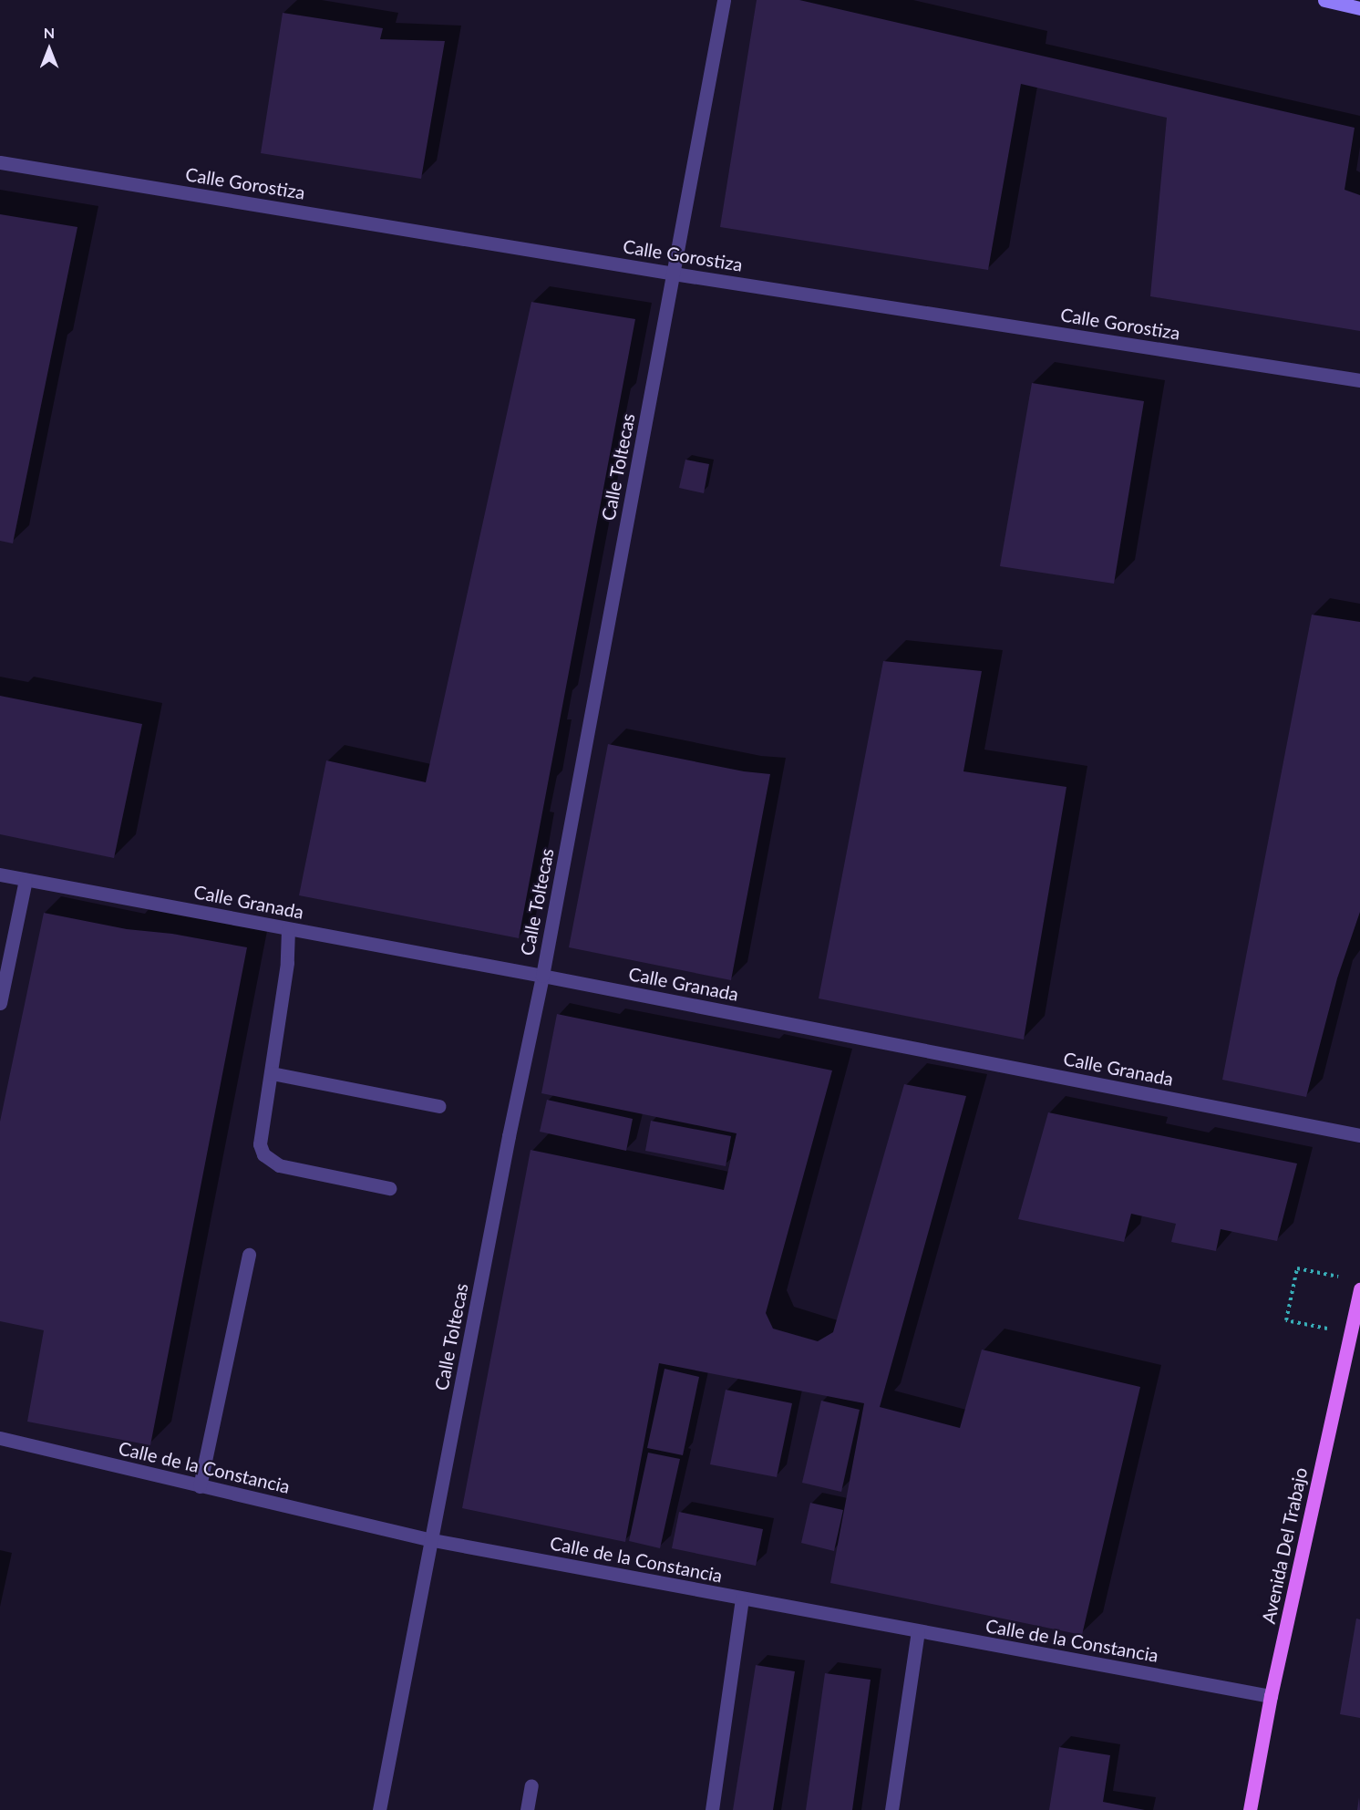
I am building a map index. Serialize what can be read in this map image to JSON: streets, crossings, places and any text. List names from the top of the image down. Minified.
{"streets":{"main road":["Avenida Del Trabajo"],"street":["Calle Gorostiza","Calle Toltecas","Calle Granada","Calle de la Constancia"]},"crossings":[["Calle Gorostiza","Calle Toltecas"],["Calle Toltecas","Calle Granada"],["Calle Toltecas","Calle de la Constancia"],["Calle de la Constancia","Avenida Del Trabajo"]],"north":"top"}
